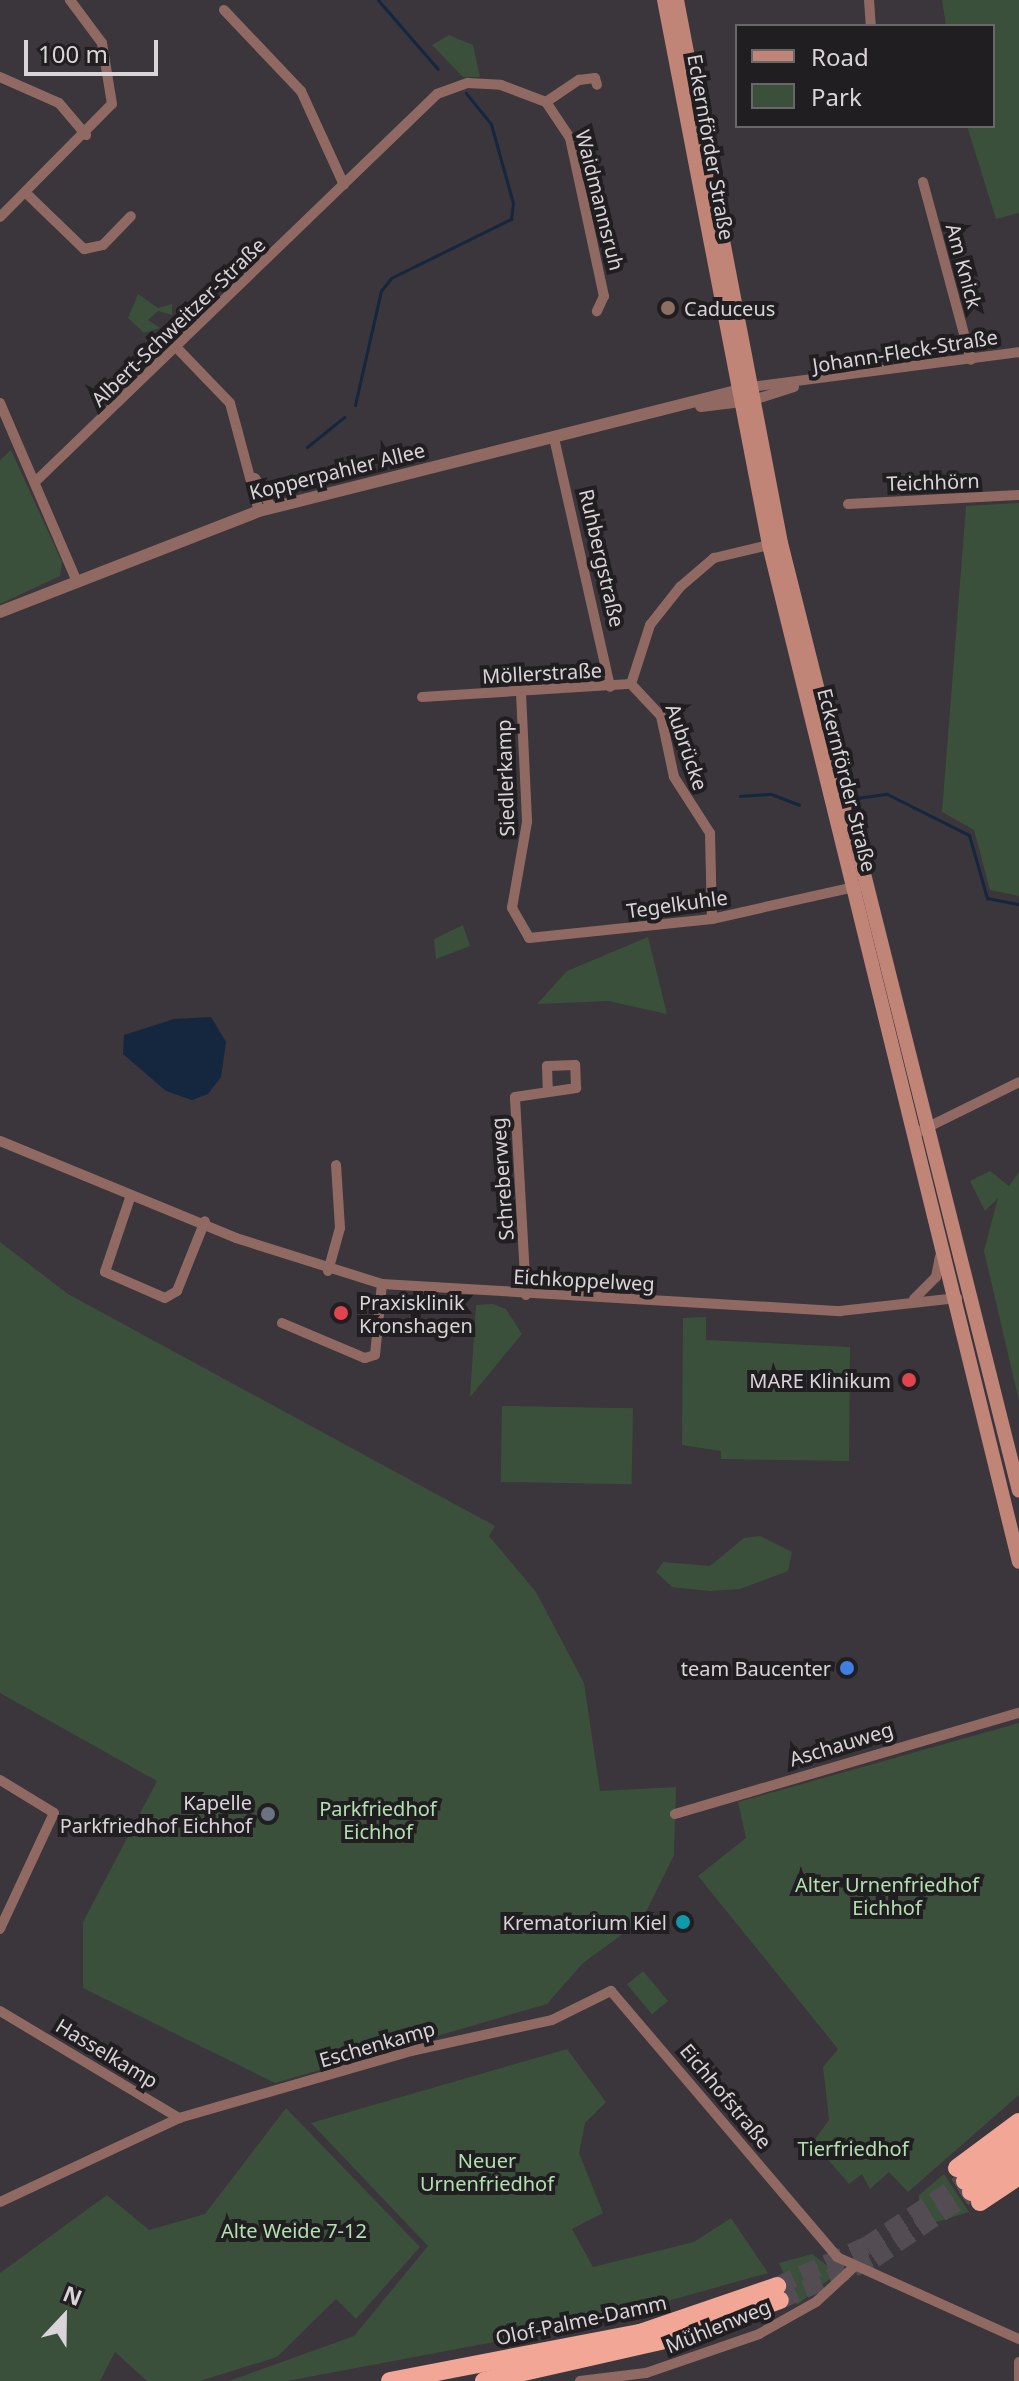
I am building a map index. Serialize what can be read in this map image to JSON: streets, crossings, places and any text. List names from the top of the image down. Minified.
{"streets":{"highway":["Olof-Palme-Damm"],"main road":["Eckernförder Straße"],"street":["Waidmannsruh","Am Knick","Albert-Schweitzer-Straße","Johann-Fleck-Straße","Kopperpahler Allee","Teichhörn","Ruhbergstraße","Möllerstraße","Aubrücke","Siedlerkamp","Tegelkuhle","Schreberweg","Eichkoppelweg","Aschauweg","Eschenkamp","Hasselkamp","Eichhofstraße","Mühlenweg"]},"crossings":[["Eckernförder Straße","Johann-Fleck-Straße"],["Eckernförder Straße","Kopperpahler Allee"],["Eckernförder Straße","Möllerstraße"],["Eckernförder Straße","Tegelkuhle"],["Eckernförder Straße","Eichkoppelweg"],["Waidmannsruh","Albert-Schweitzer-Straße"],["Am Knick","Johann-Fleck-Straße"],["Johann-Fleck-Straße","Kopperpahler Allee"],["Kopperpahler Allee","Ruhbergstraße"],["Ruhbergstraße","Möllerstraße"],["Möllerstraße","Aubrücke"],["Möllerstraße","Siedlerkamp"],["Aubrücke","Tegelkuhle"],["Siedlerkamp","Tegelkuhle"],["Schreberweg","Eichkoppelweg"],["Eschenkamp","Hasselkamp"],["Eschenkamp","Eichhofstraße"],["Eichhofstraße","Mühlenweg"]],"parks":["Parkfriedhof Eichhof","Alter Urnenfriedhof Eichhof","Tierfriedhof","Neuer Urnenfriedhof","Alte Weide 7-12"],"places":["Caduceus","Praxisklinik Kronshagen","MARE Klinikum","team Baucenter","Kapelle Parkfriedhof Eichhof","Krematorium Kiel"],"legend":["Road","Park"],"scale_bar":"100 m","north":"top"}
